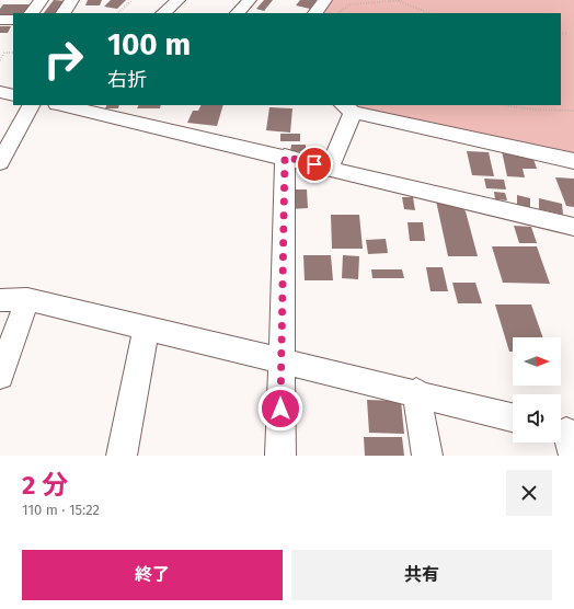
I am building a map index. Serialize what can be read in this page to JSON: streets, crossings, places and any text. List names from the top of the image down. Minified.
{"north":"right","page":{"turn":["100 m","右折"],"heading":["2 分","110 m · 15:22"],"buttons":["終了","共有"]}}
